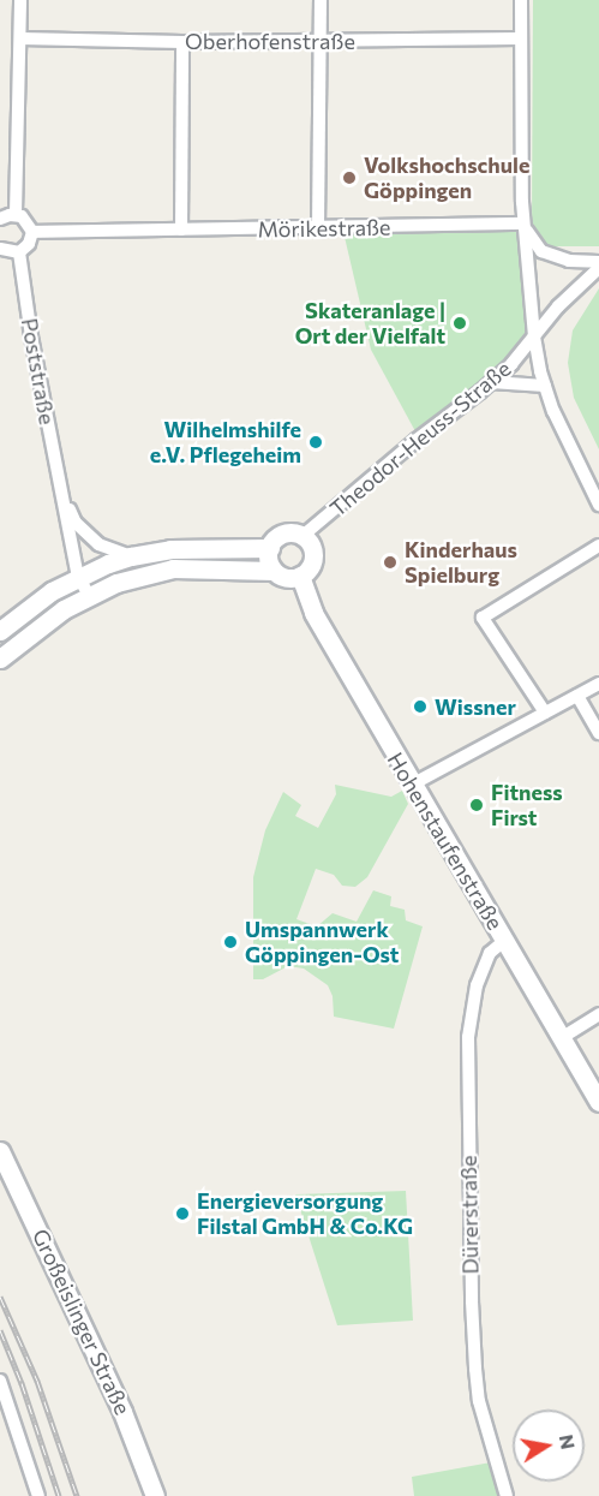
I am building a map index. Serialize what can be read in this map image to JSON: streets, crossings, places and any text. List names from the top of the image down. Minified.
{"streets":{"main road":["Hohenstaufenstraße","Großeislinger Straße"],"street":["Oberhofenstraße","Mörikestraße","Poststraße","Theodor-Heuss-Straße","Dürerstraße"]},"crossings":[["Theodor-Heuss-Straße","Hohenstaufenstraße"],["Hohenstaufenstraße","Dürerstraße"]],"places":["Volkshochschule Göppingen","Skateranlage | Ort der Vielfalt","Wilhelmshilfe e.V. Pflegeheim","Kinderhaus Spielburg","Wissner","Fitness First","Umspannwerk Göppingen-Ost","Energieversorgung Filstal GmbH & Co.KG"],"north":"right"}
